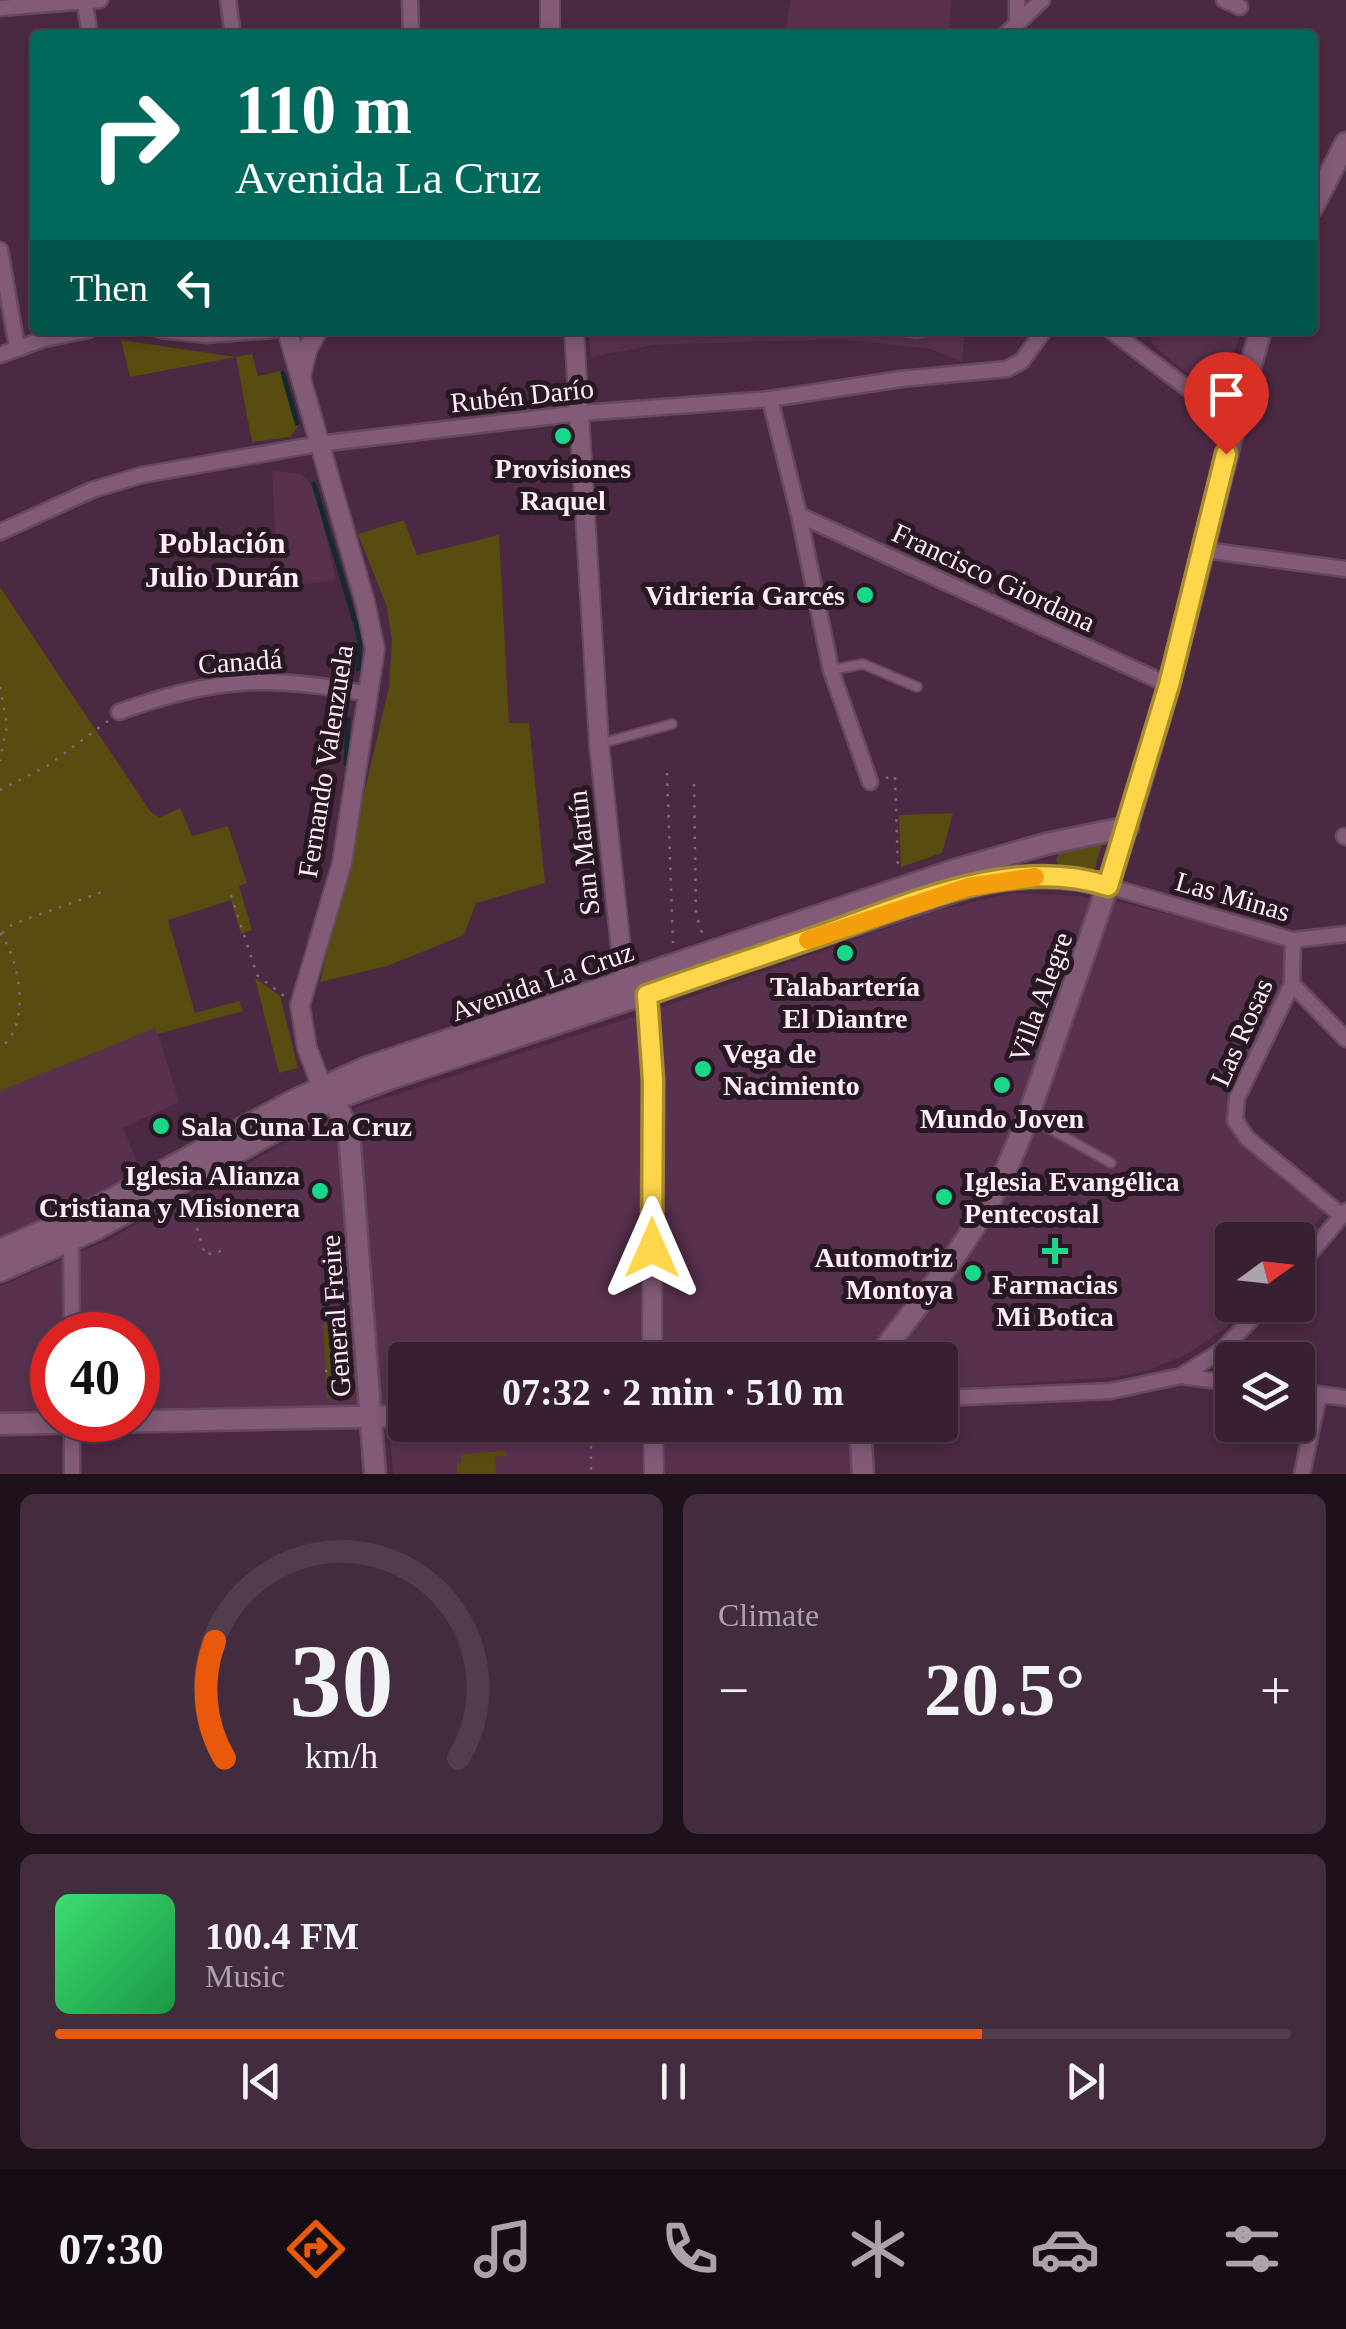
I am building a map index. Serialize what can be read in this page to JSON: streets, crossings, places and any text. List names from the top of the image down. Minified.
{"streets":{"main road":["Avenida La Cruz","Villa Alegre","General Freire"],"street":["Rubén Darío","Francisco Giordana","Canadá","Fernando Valenzuela","San Martín","Las Minas","Las Rosas"]},"crossings":[["Rubén Darío","Fernando Valenzuela"],["Rubén Darío","San Martín"],["Francisco Giordana","Villa Alegre"],["Canadá","Fernando Valenzuela"],["Fernando Valenzuela","Avenida La Cruz"],["Fernando Valenzuela","General Freire"],["San Martín","Avenida La Cruz"],["Las Minas","Avenida La Cruz"],["Las Minas","Villa Alegre"],["Las Minas","Las Rosas"],["Avenida La Cruz","Villa Alegre"],["Avenida La Cruz","General Freire"]],"districts":["Población Julio Durán"],"places":{"other":["Provisiones Raquel","Vidriería Garcés","Talabartería El Diantre","Vega de Nacimiento","Mundo Joven","Sala Cuna La Cruz","Iglesia Alianza Cristiana y Misionera","Iglesia Evangélica Pentecostal","Automotriz Montoya"],"health":["Farmacias Mi Botica"]},"north":"right","page":{"turn":["110 m","Avenida La Cruz"],"then":"Then","limit":"40","trip":"07:32 · 2 min · 510 m","tile":"Climate","heat":["−","20.5°","+"],"song":["100.4 FM","Music"],"tabs":"07:30","gauge":["30","km/h"]}}
